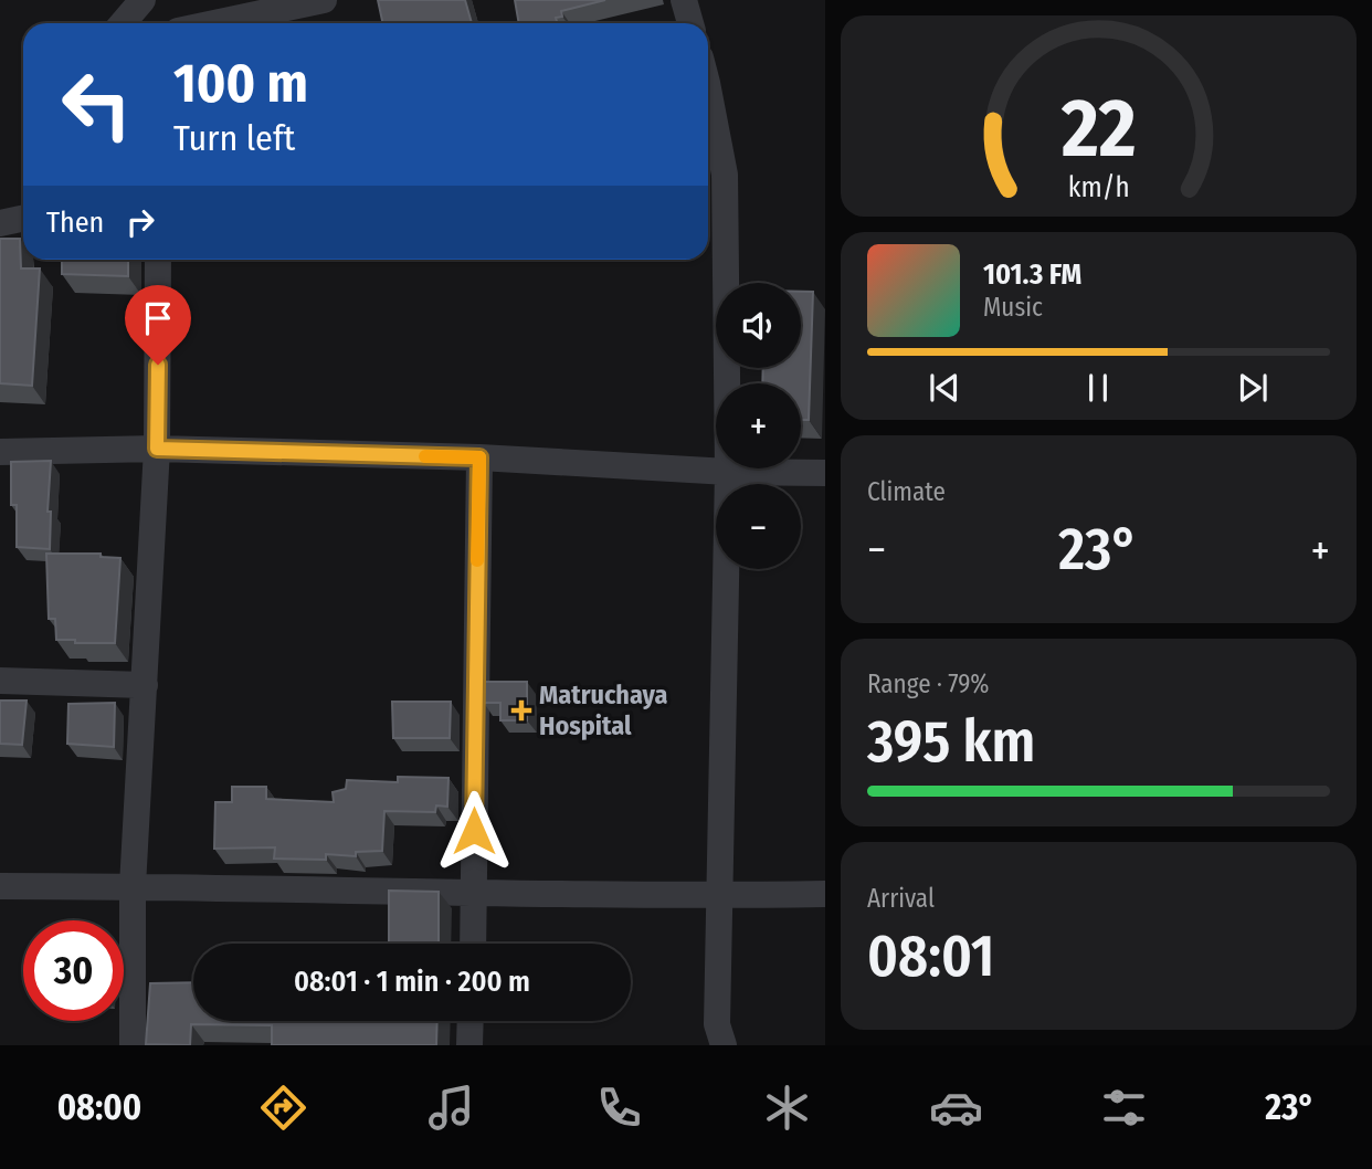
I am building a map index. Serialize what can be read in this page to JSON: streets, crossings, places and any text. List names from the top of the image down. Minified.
{"places":{"health":["Matruchaya Hospital"]},"page":{"turn":["100 m","Turn left"],"then":"Then","song":["101.3 FM","Music"],"map_buttons":["+","−"],"tile":["Climate",["Range · 79%","395 km"],["Arrival","08:01"]],"heat":["−","23°","+"],"limit":"30","trip":"08:01 · 1 min · 200 m","tabs":["08:00","23°"],"gauge":["22","km/h"]}}
